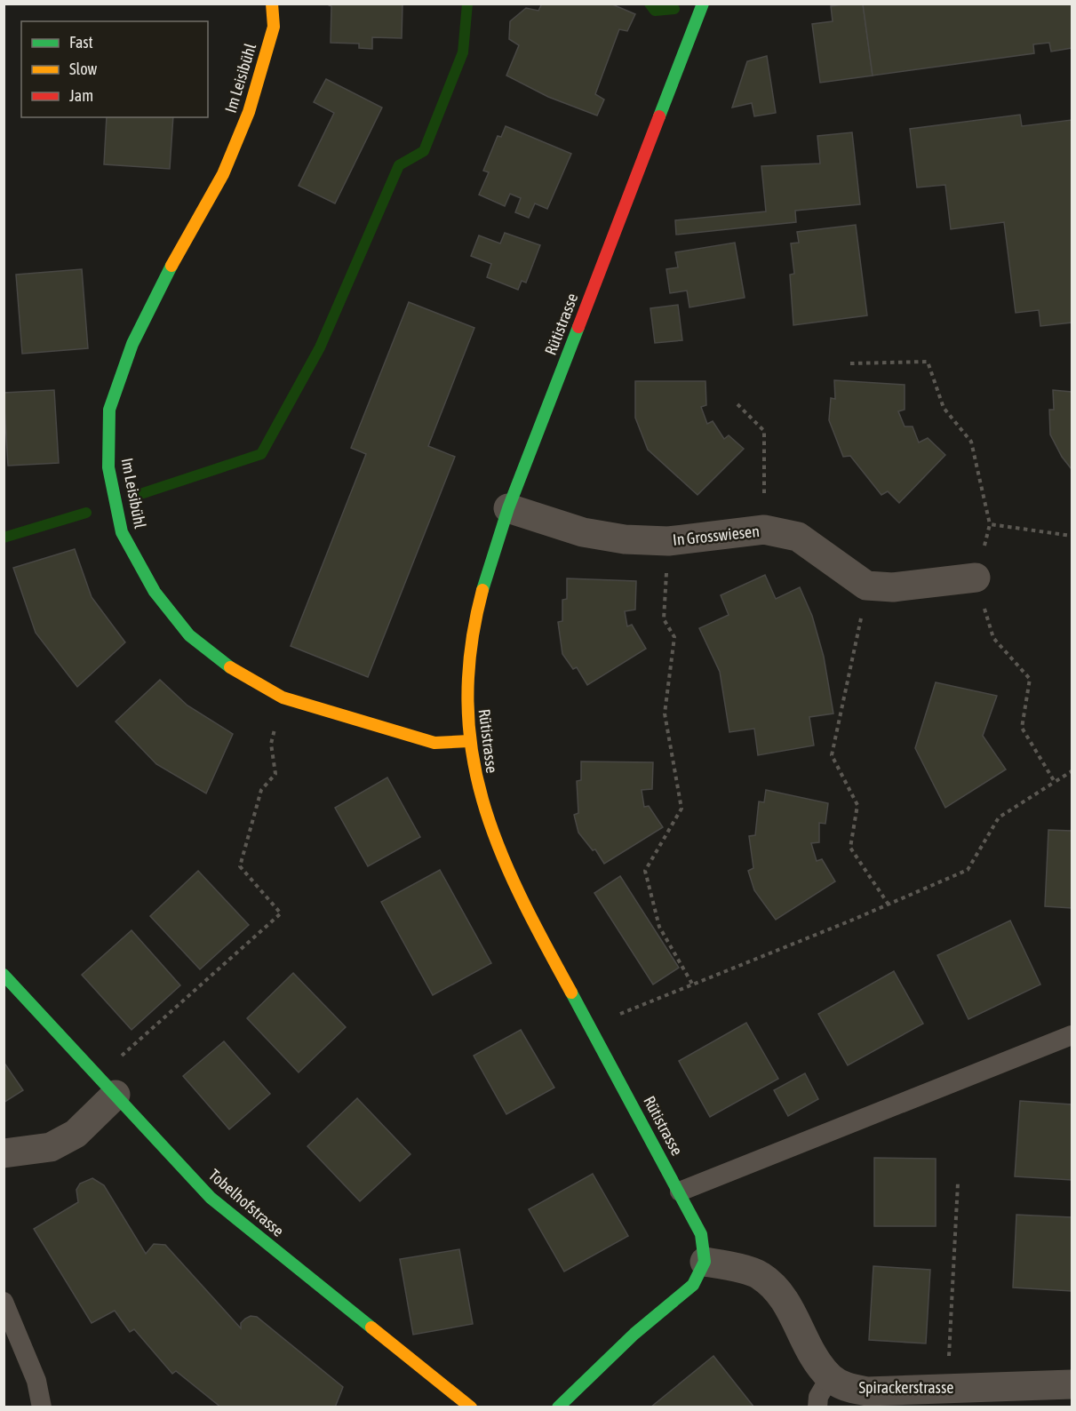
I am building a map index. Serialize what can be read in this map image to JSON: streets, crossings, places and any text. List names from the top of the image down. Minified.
{"streets":{"street":["Im Leisibühl","Rütistrasse","In Grosswiesen","Tobelhofstrasse","Spirackerstrasse"]},"crossings":[["Im Leisibühl","Rütistrasse"],["Rütistrasse","In Grosswiesen"]],"legend":["Fast","Slow","Jam"]}
